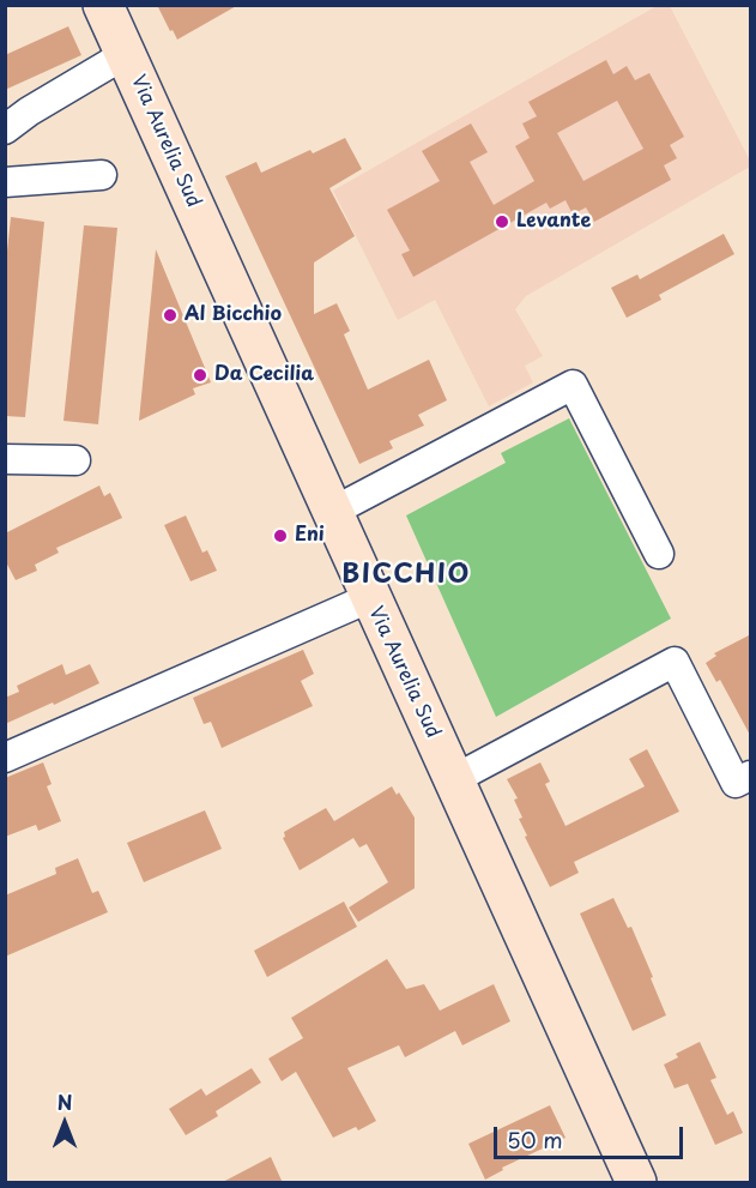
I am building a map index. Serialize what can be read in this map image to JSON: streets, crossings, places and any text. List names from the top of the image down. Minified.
{"streets":{"main road":["Via Aurelia Sud"]},"districts":["BICCHIO"],"places":["Levante","Al Bicchio","Da Cecilia","Eni"],"scale_bar":"50 m","north":"top"}
